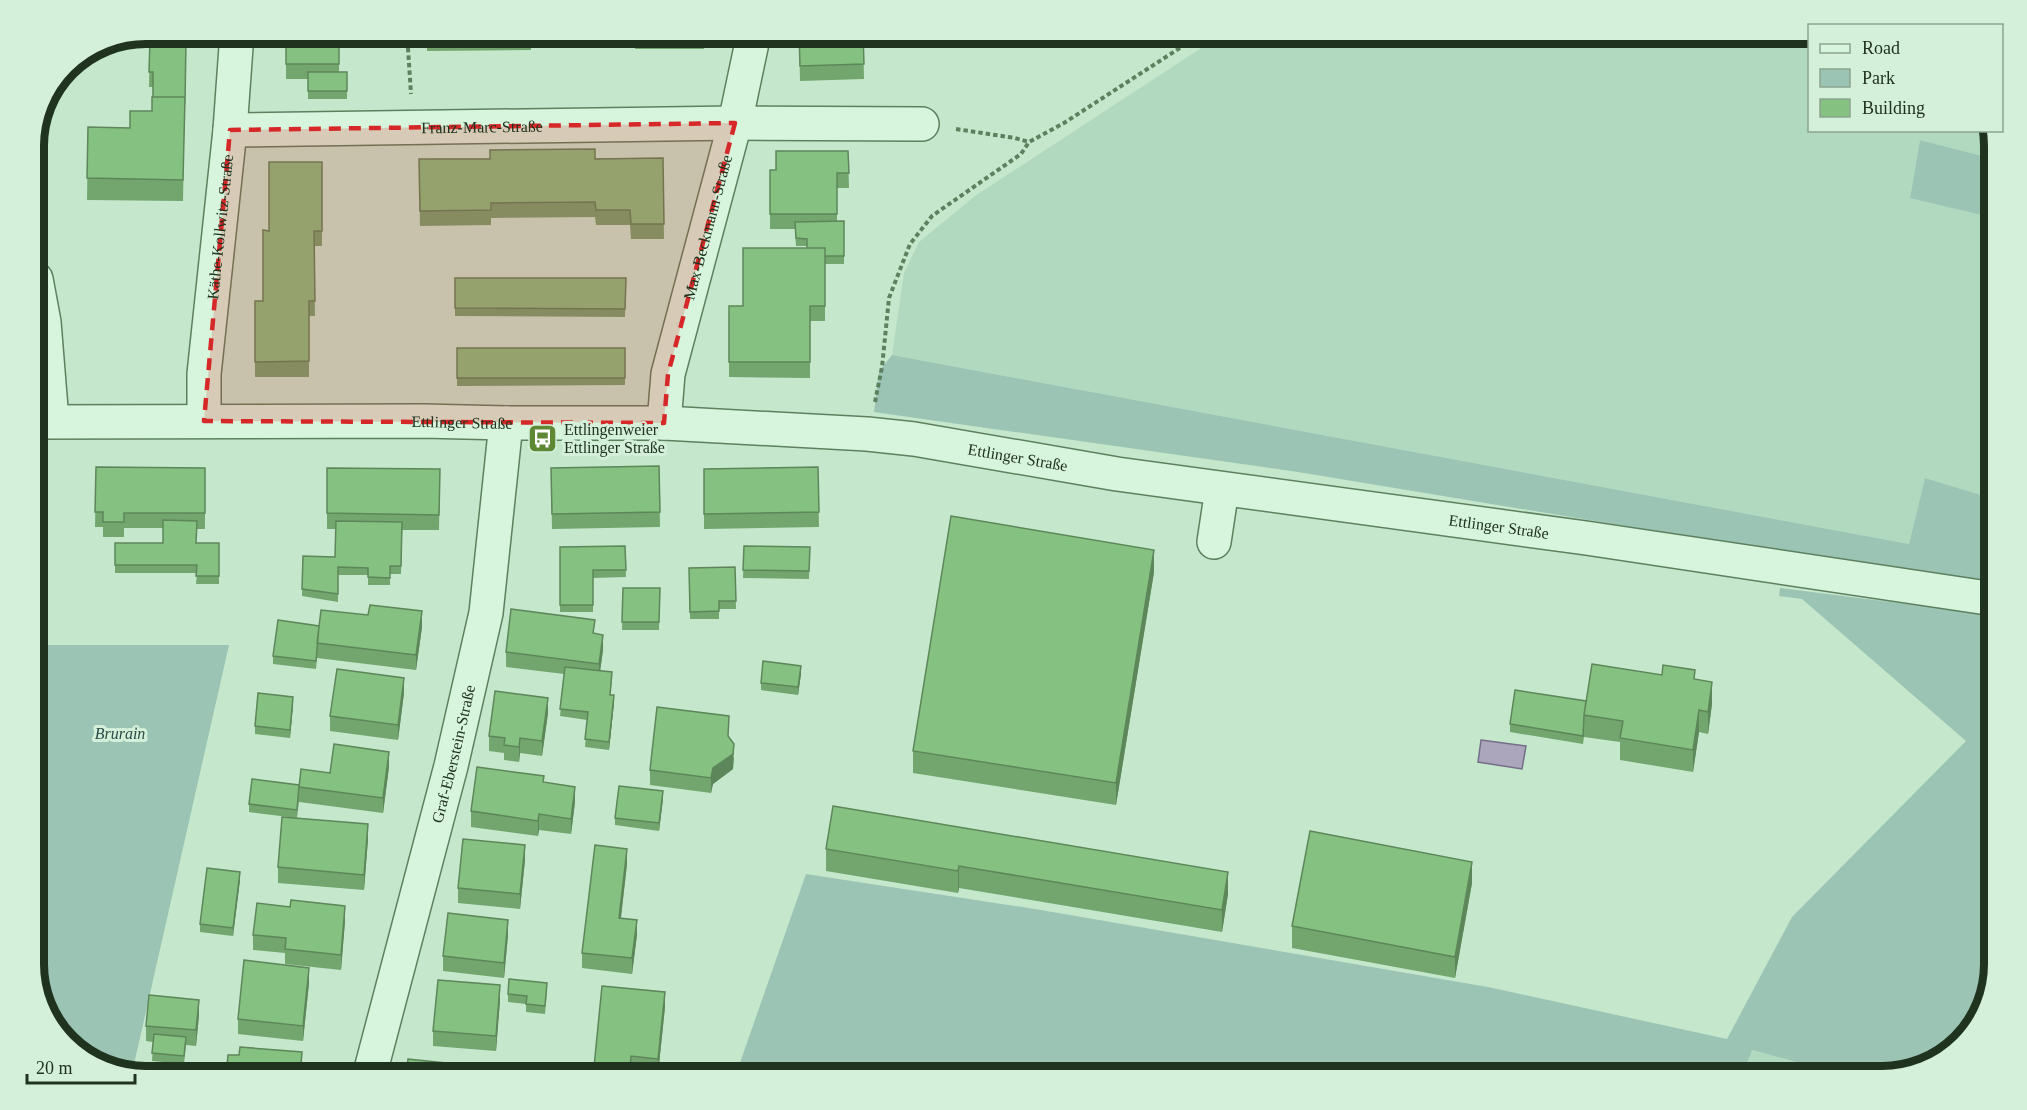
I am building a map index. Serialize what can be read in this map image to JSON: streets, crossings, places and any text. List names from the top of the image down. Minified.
{"streets":{"street":["Franz-Marc-Straße","Käthe-Kollwitz-Straße","Max-Beckmann-Straße","Ettlinger Straße","Graf-Eberstein-Straße"]},"crossings":[["Franz-Marc-Straße","Käthe-Kollwitz-Straße"],["Franz-Marc-Straße","Max-Beckmann-Straße"],["Käthe-Kollwitz-Straße","Ettlinger Straße"],["Max-Beckmann-Straße","Ettlinger Straße"],["Ettlinger Straße","Graf-Eberstein-Straße"]],"parks":["Brurain"],"places":{"bus stop":["Ettlingenweier Ettlinger Straße"]},"legend":["Road","Park","Building"],"scale_bar":"20 m"}
